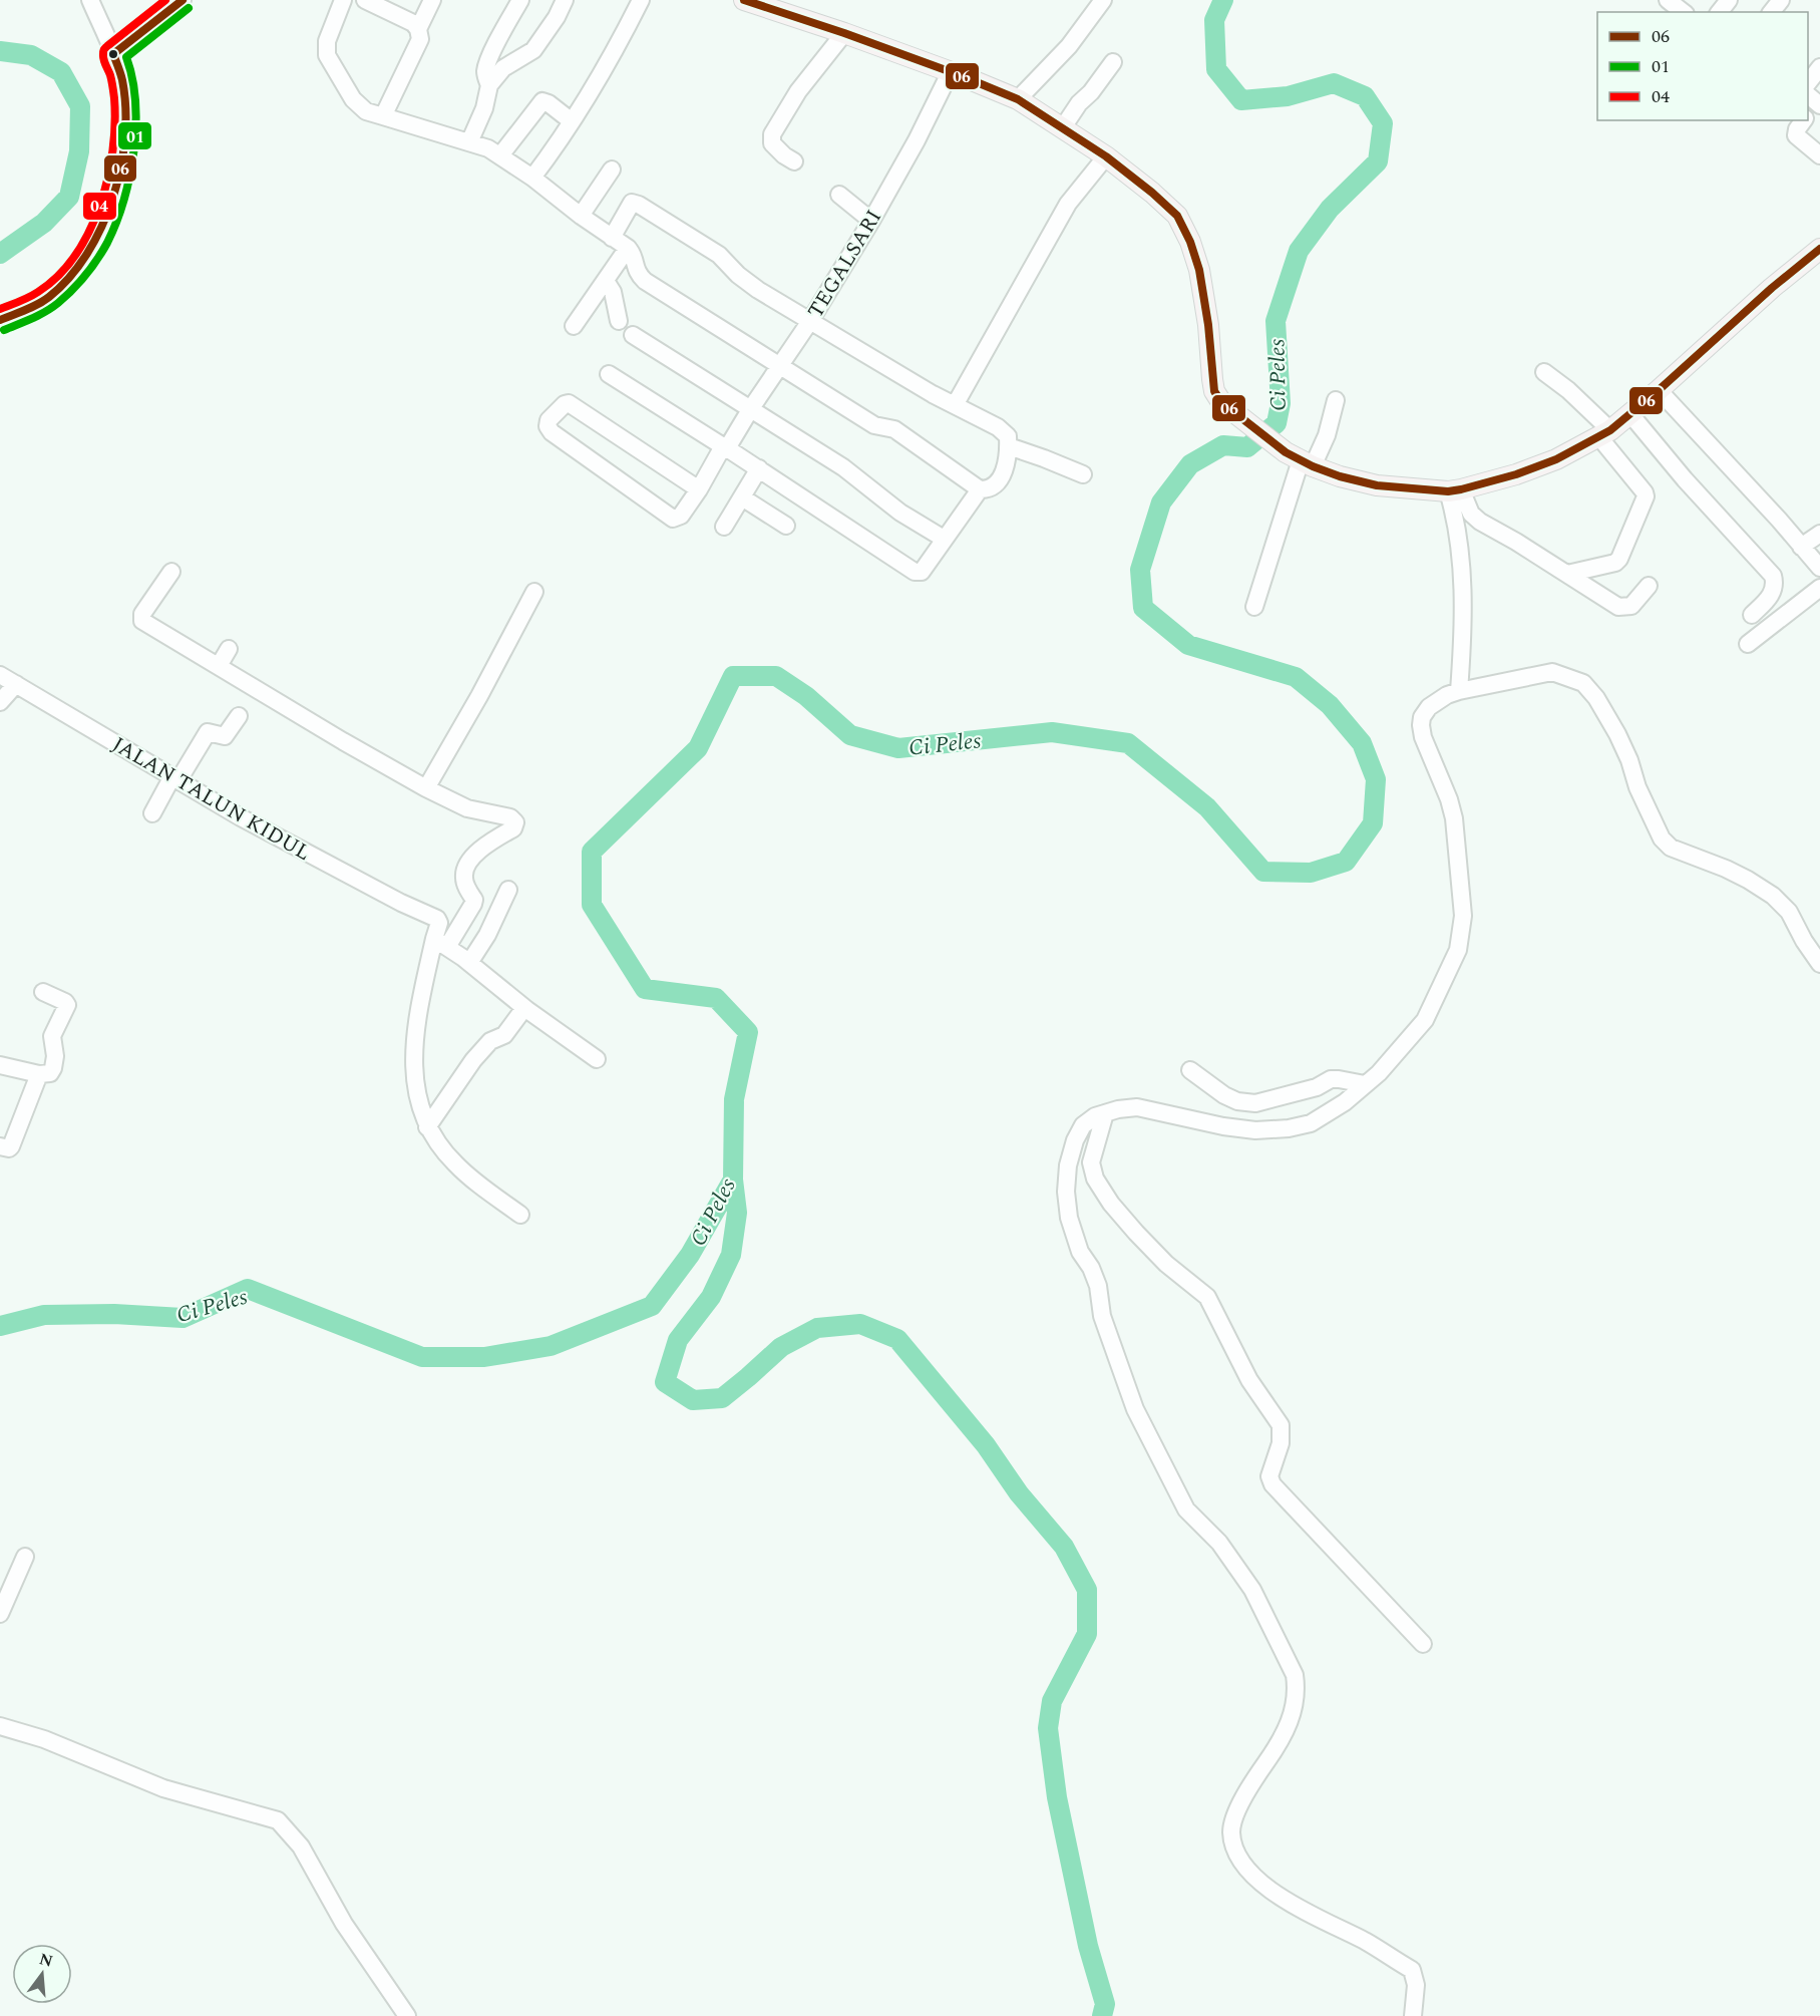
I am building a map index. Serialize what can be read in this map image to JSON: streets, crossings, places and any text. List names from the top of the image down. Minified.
{"streets":{"street":["TEGALSARI","JALAN TALUN KIDUL"]},"water":["Ci Peles"],"lines":["transit line 06","transit line 04","transit line 01"],"legend":["06","01","04"],"north":"top"}
